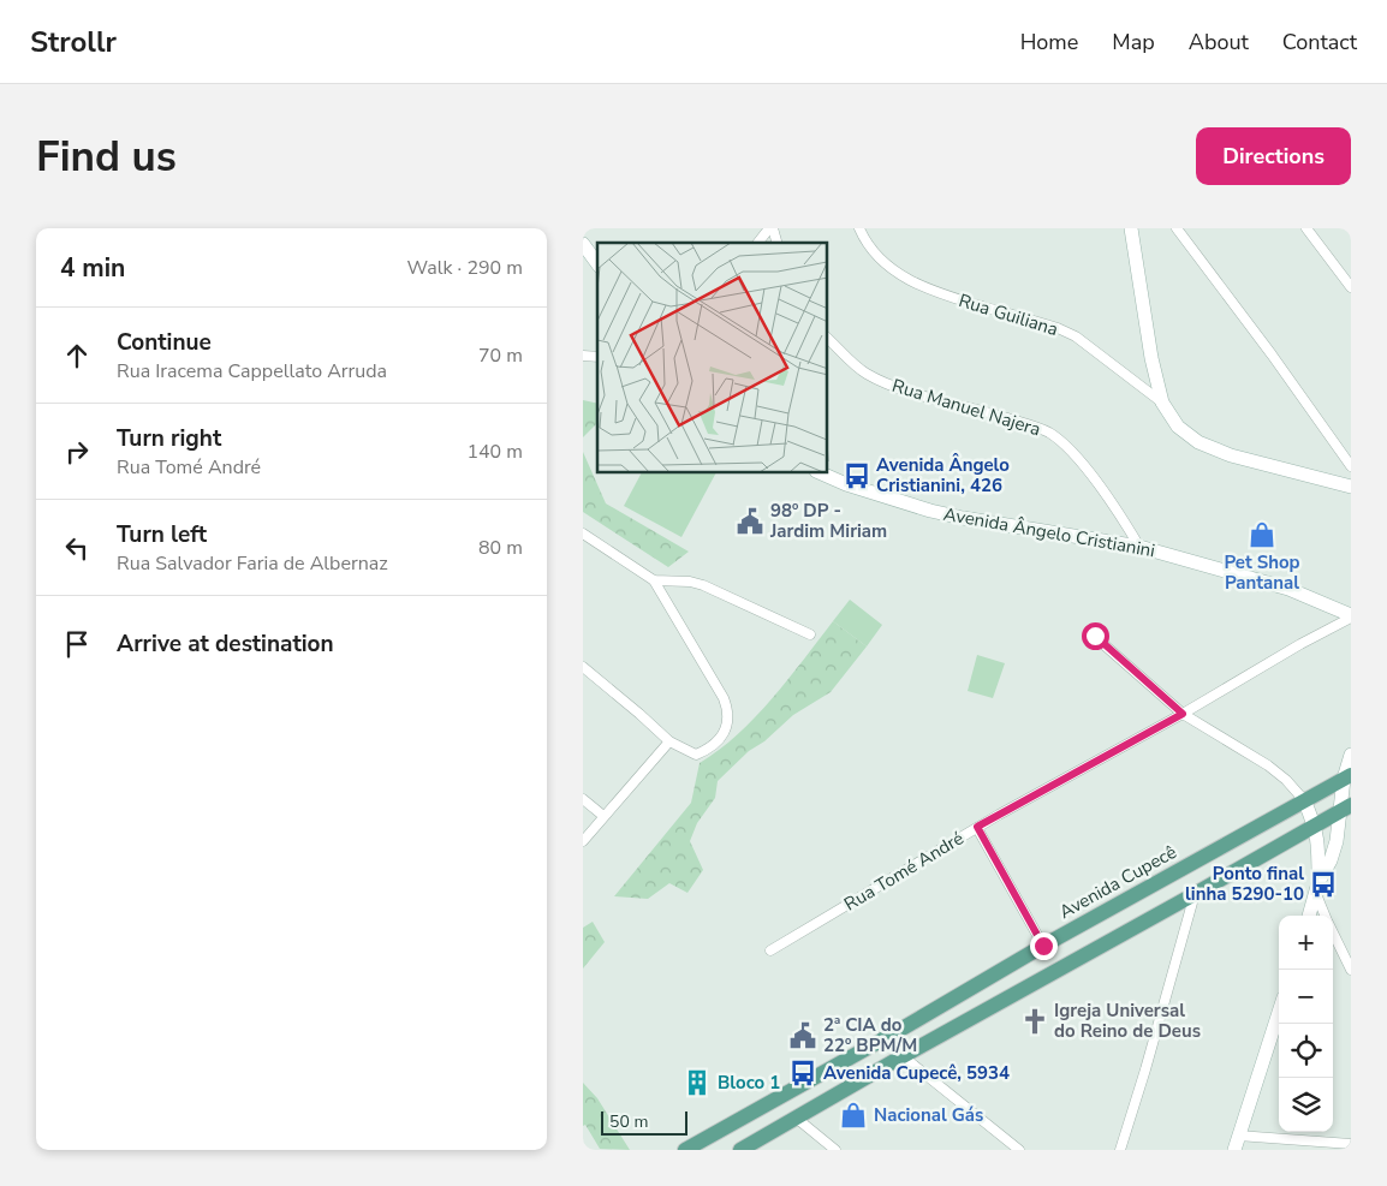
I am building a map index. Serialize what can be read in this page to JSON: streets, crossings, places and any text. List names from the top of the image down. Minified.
{"streets":{"main road":["Avenida Cupecê"],"street":["Rua Guiliana","Rua Manuel Najera","Avenida Ângelo Cristianini","Rua Tomé André"]},"crossings":[["Rua Manuel Najera","Avenida Ângelo Cristianini"],["Avenida Ângelo Cristianini","Rua Tomé André"]],"places":{"bus stop":["Avenida Ângelo Cristianini, 426","Ponto final linha 5290-10","Avenida Cupecê, 5934"],"public building":["98º DP - Jardim Miriam","2ª CIA do 22º BPM/M"],"shop":["Pet Shop Pantanal","Nacional Gás"],"church":["Igreja Universal do Reino de Deus"],"building":["Bloco 1"]},"scale_bar":"50 m","page":{"header":"Strollr","nav":["Home","Map","About","Contact"],"buttons":"Directions","title":"Find us","heading":["4 min","Walk · 290 m"],"list":[["Continue","Rua Iracema Cappellato Arruda","70 m"],["Turn right","Rua Tomé André","140 m"],["Turn left","Rua Salvador Faria de Albernaz","80 m"],"Arrive at destination"],"map_buttons":["+","−"],"scale":"50 m"}}
